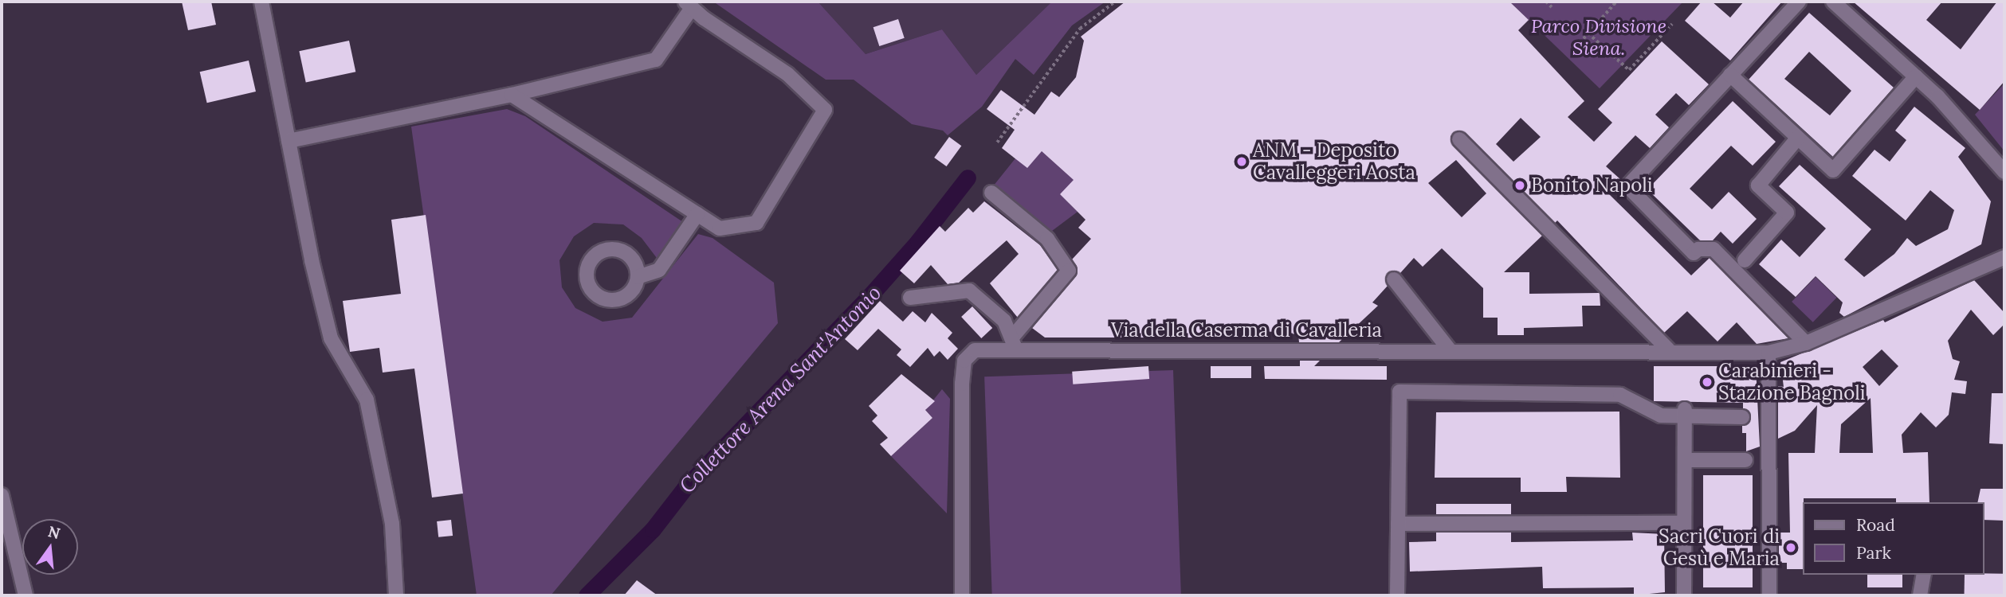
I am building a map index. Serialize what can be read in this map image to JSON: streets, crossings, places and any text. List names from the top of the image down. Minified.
{"streets":{"street":["Via della Caserma di Cavalleria"]},"water":["Collettore Arena Sant'Antonio"],"parks":["Parco Divisione Siena."],"places":["ANM - Deposito Cavalleggeri Aosta","Bonito Napoli","Carabinieri - Stazione Bagnoli","Sacri Cuori di Gesù e Maria"],"legend":["Road","Park"],"north":"top"}
